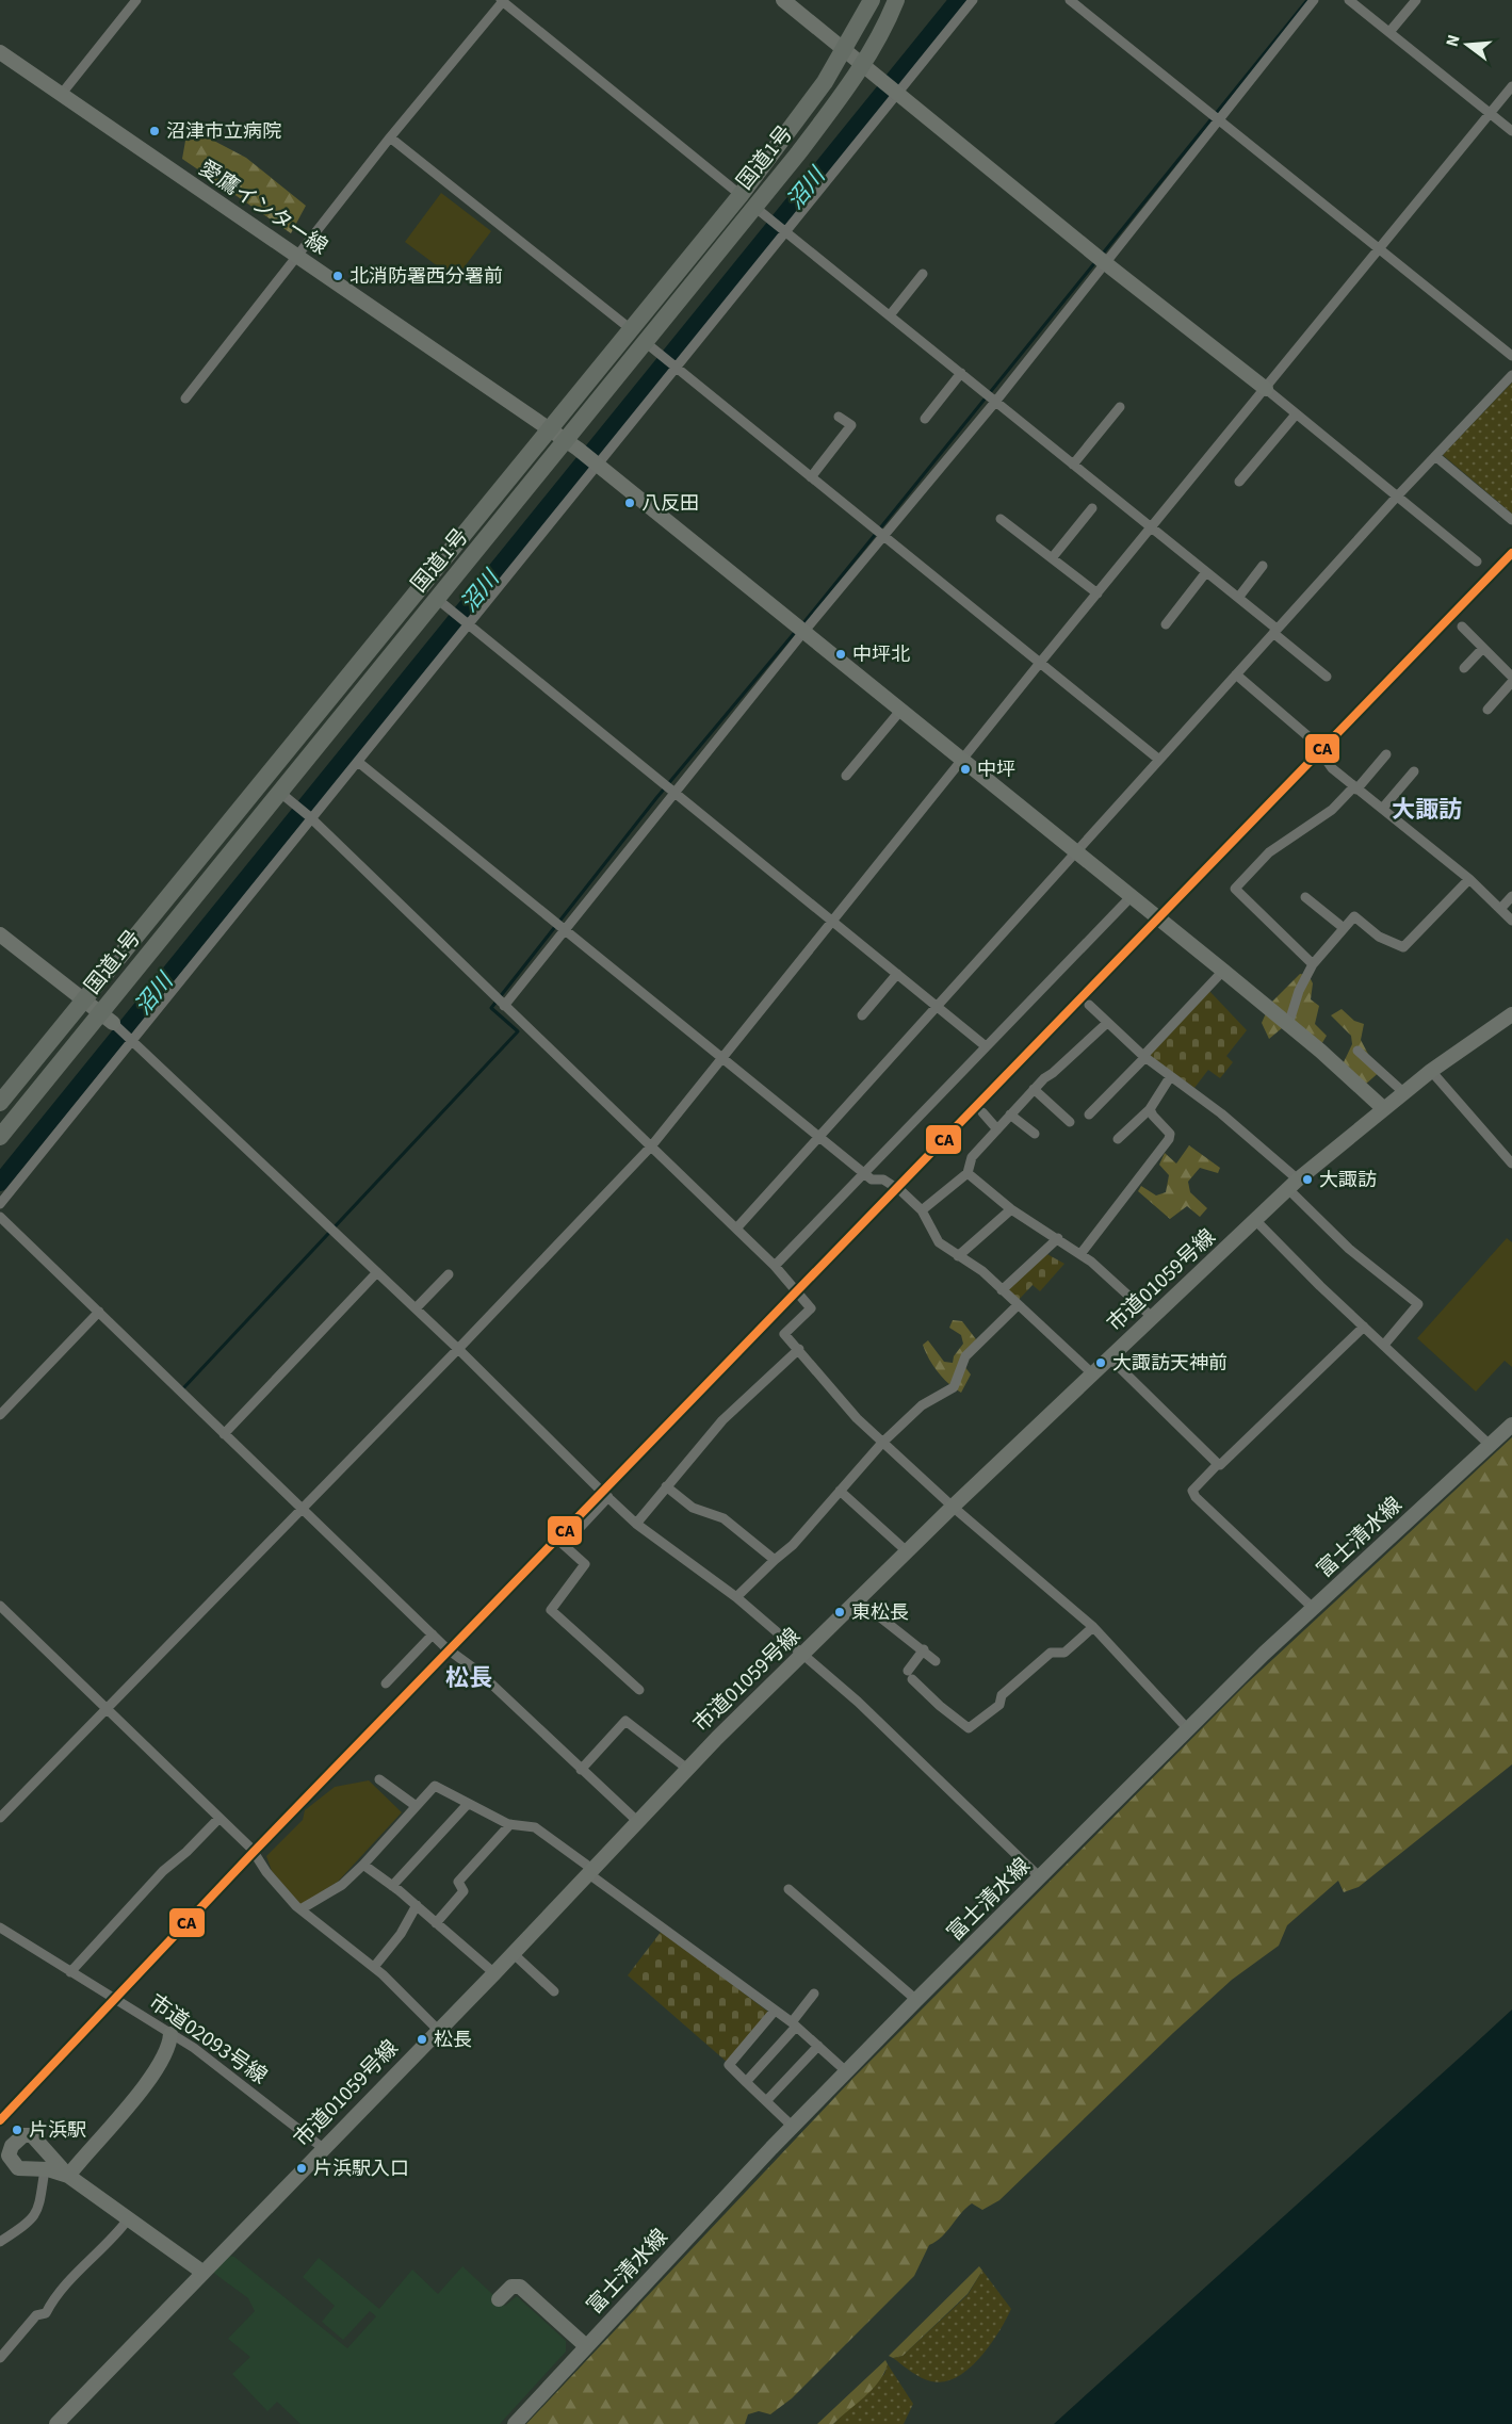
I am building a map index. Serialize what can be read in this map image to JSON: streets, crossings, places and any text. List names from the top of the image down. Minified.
{"streets":{"highway":["国道1号"],"street":["愛鷹インター線","市道01059号線","富士清水線","市道02093号線"]},"crossings":[["国道1号","愛鷹インター線"],["愛鷹インター線","市道01059号線"],["市道01059号線","市道02093号線"]],"districts":["大諏訪","松長"],"water":["沼川"],"places":["沼津市立病院","北消防署西分署前","八反田","中坪北","中坪","大諏訪","大諏訪天神前","東松長","松長","片浜駅","片浜駅入口"],"lines":["transit line CA"],"north":"left"}
